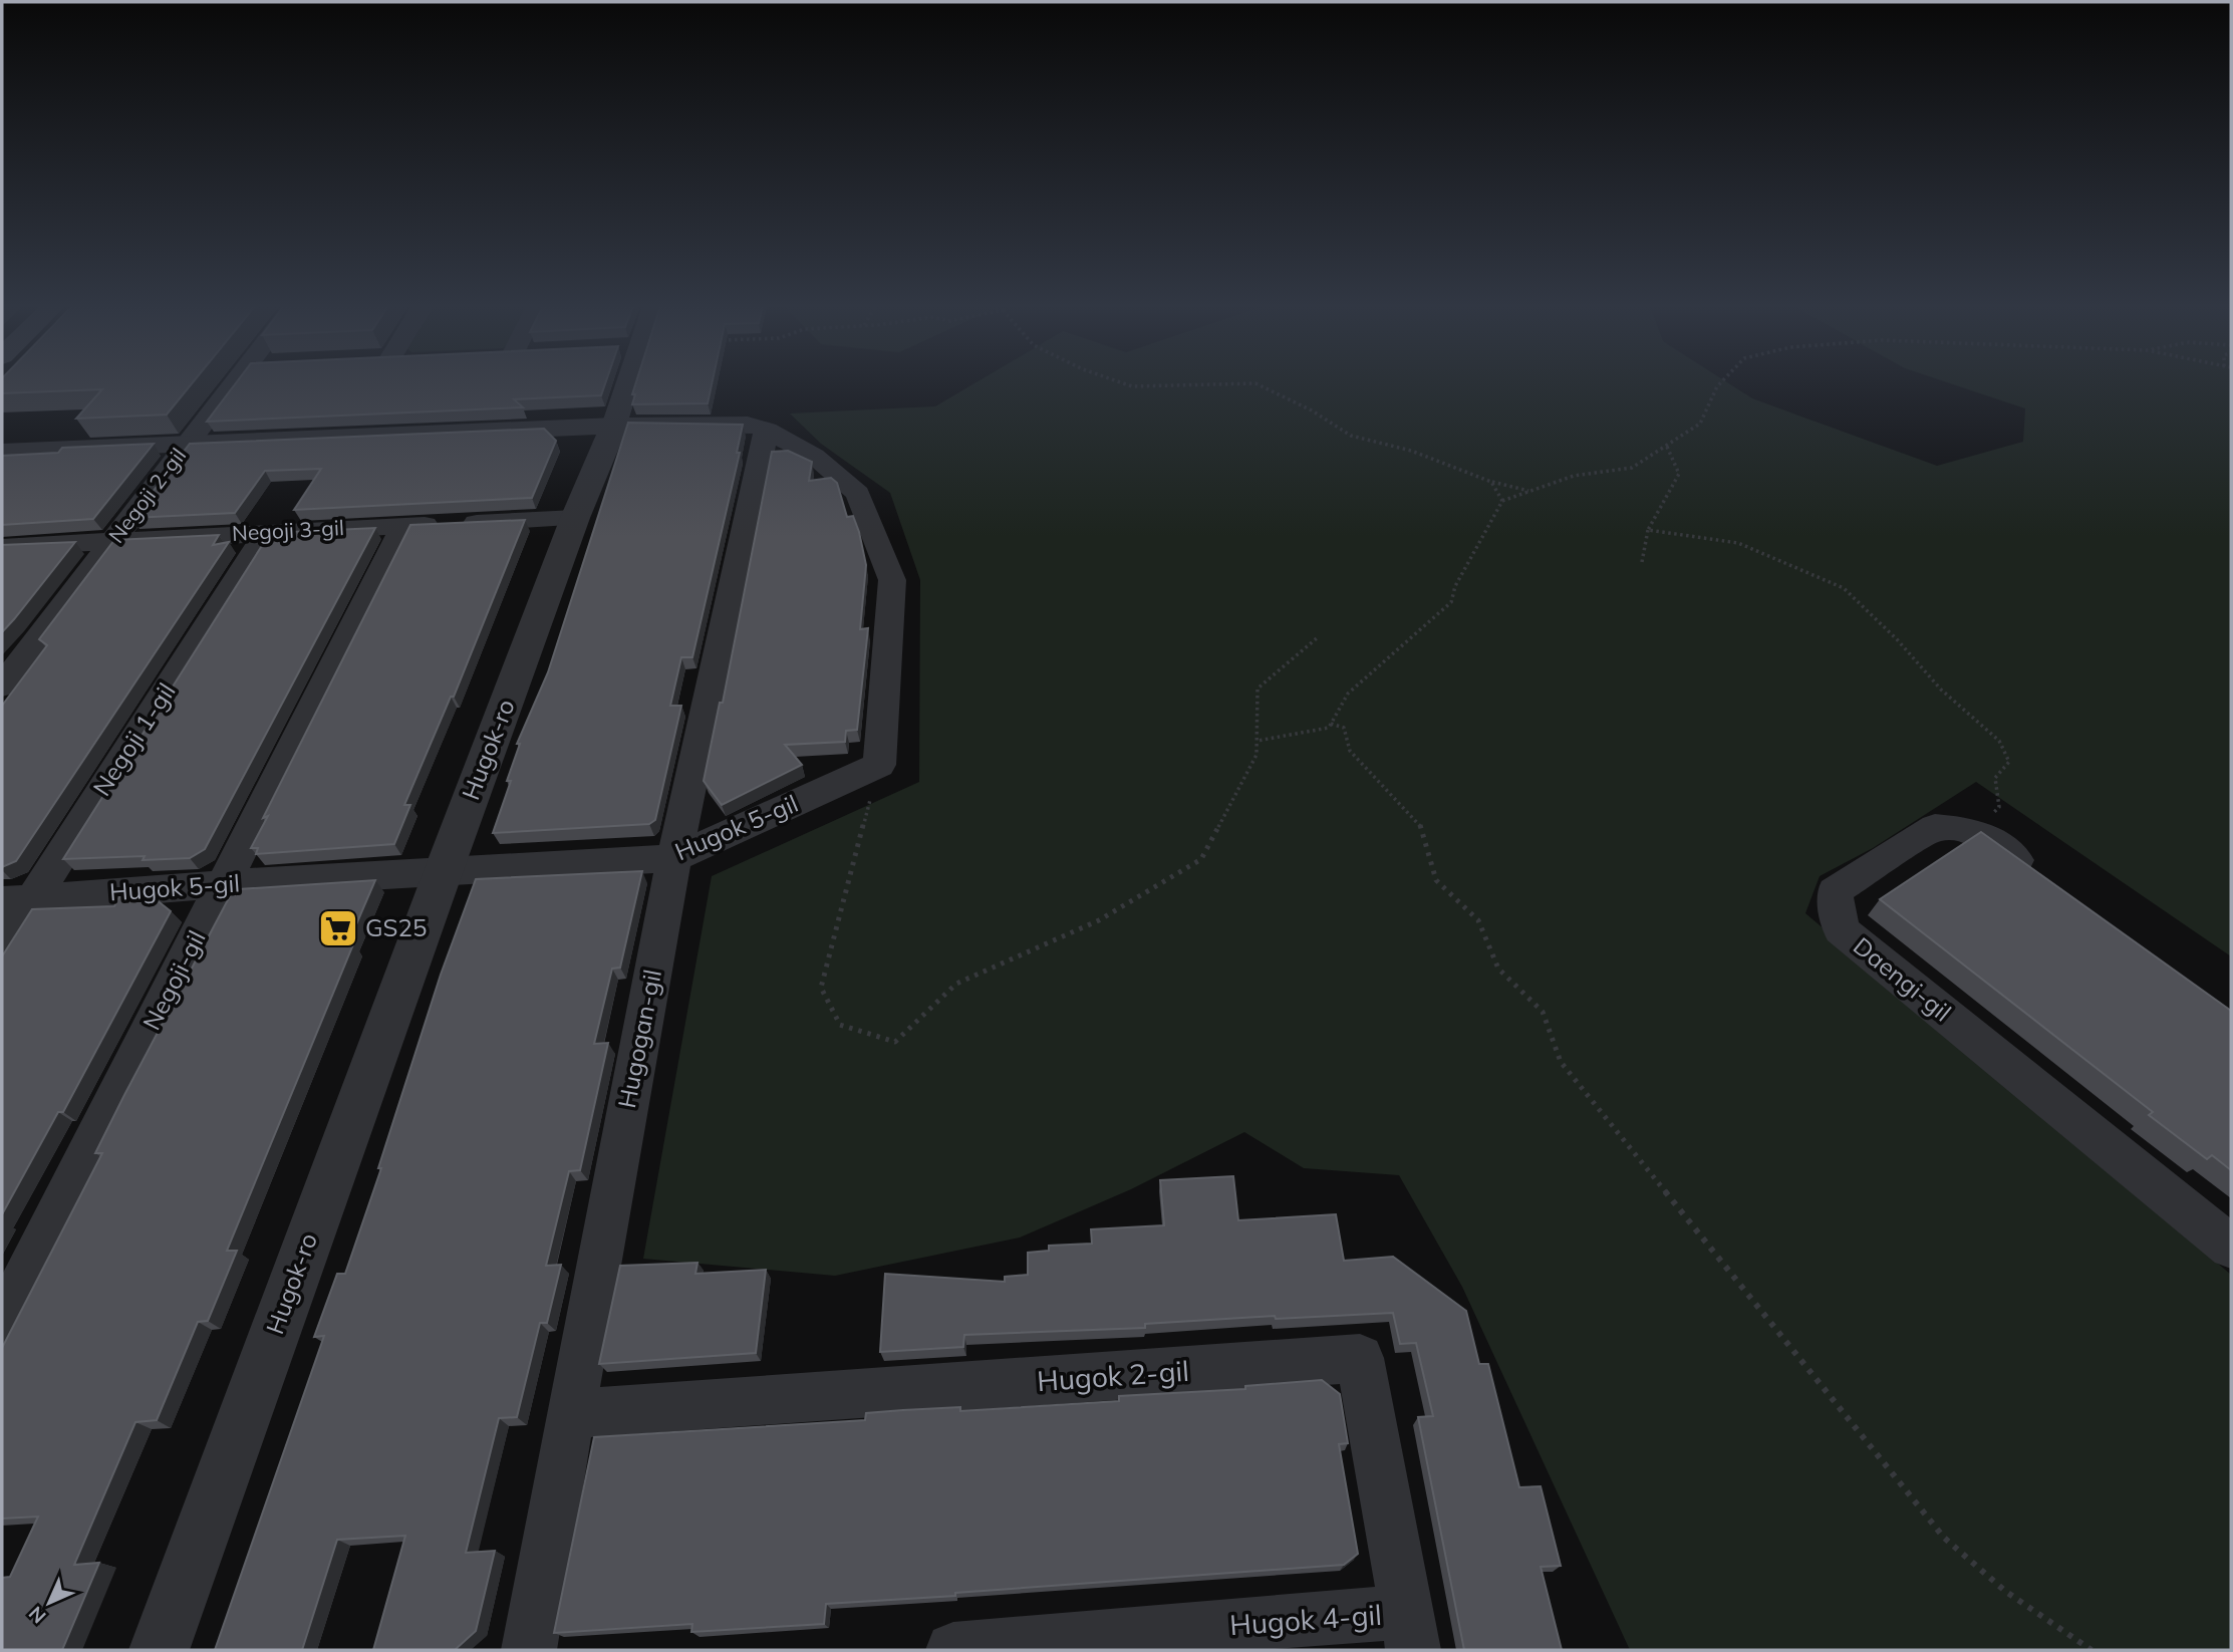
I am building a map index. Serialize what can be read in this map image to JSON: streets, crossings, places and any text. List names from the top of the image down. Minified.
{"streets":{"street":["Negoji 2-gil","Negoji 3-gil","Negoji 1-gil","Hugok-ro","Hugok 5-gil","Daengi-gil","Negoji-gil","Hugogan-gil","Hugok 2-gil","Hugok 4-gil"]},"crossings":[["Negoji 2-gil","Negoji 3-gil"],["Negoji 3-gil","Negoji 1-gil"],["Negoji 3-gil","Hugok-ro"],["Negoji 3-gil","Negoji-gil"],["Negoji 1-gil","Hugok 5-gil"],["Hugok-ro","Hugok 5-gil"],["Hugok 5-gil","Negoji-gil"],["Hugok 5-gil","Hugogan-gil"],["Hugogan-gil","Hugok 2-gil"],["Hugok 2-gil","Hugok 4-gil"]],"places":{"supermarket":["GS25"]},"north":"bottom left"}
